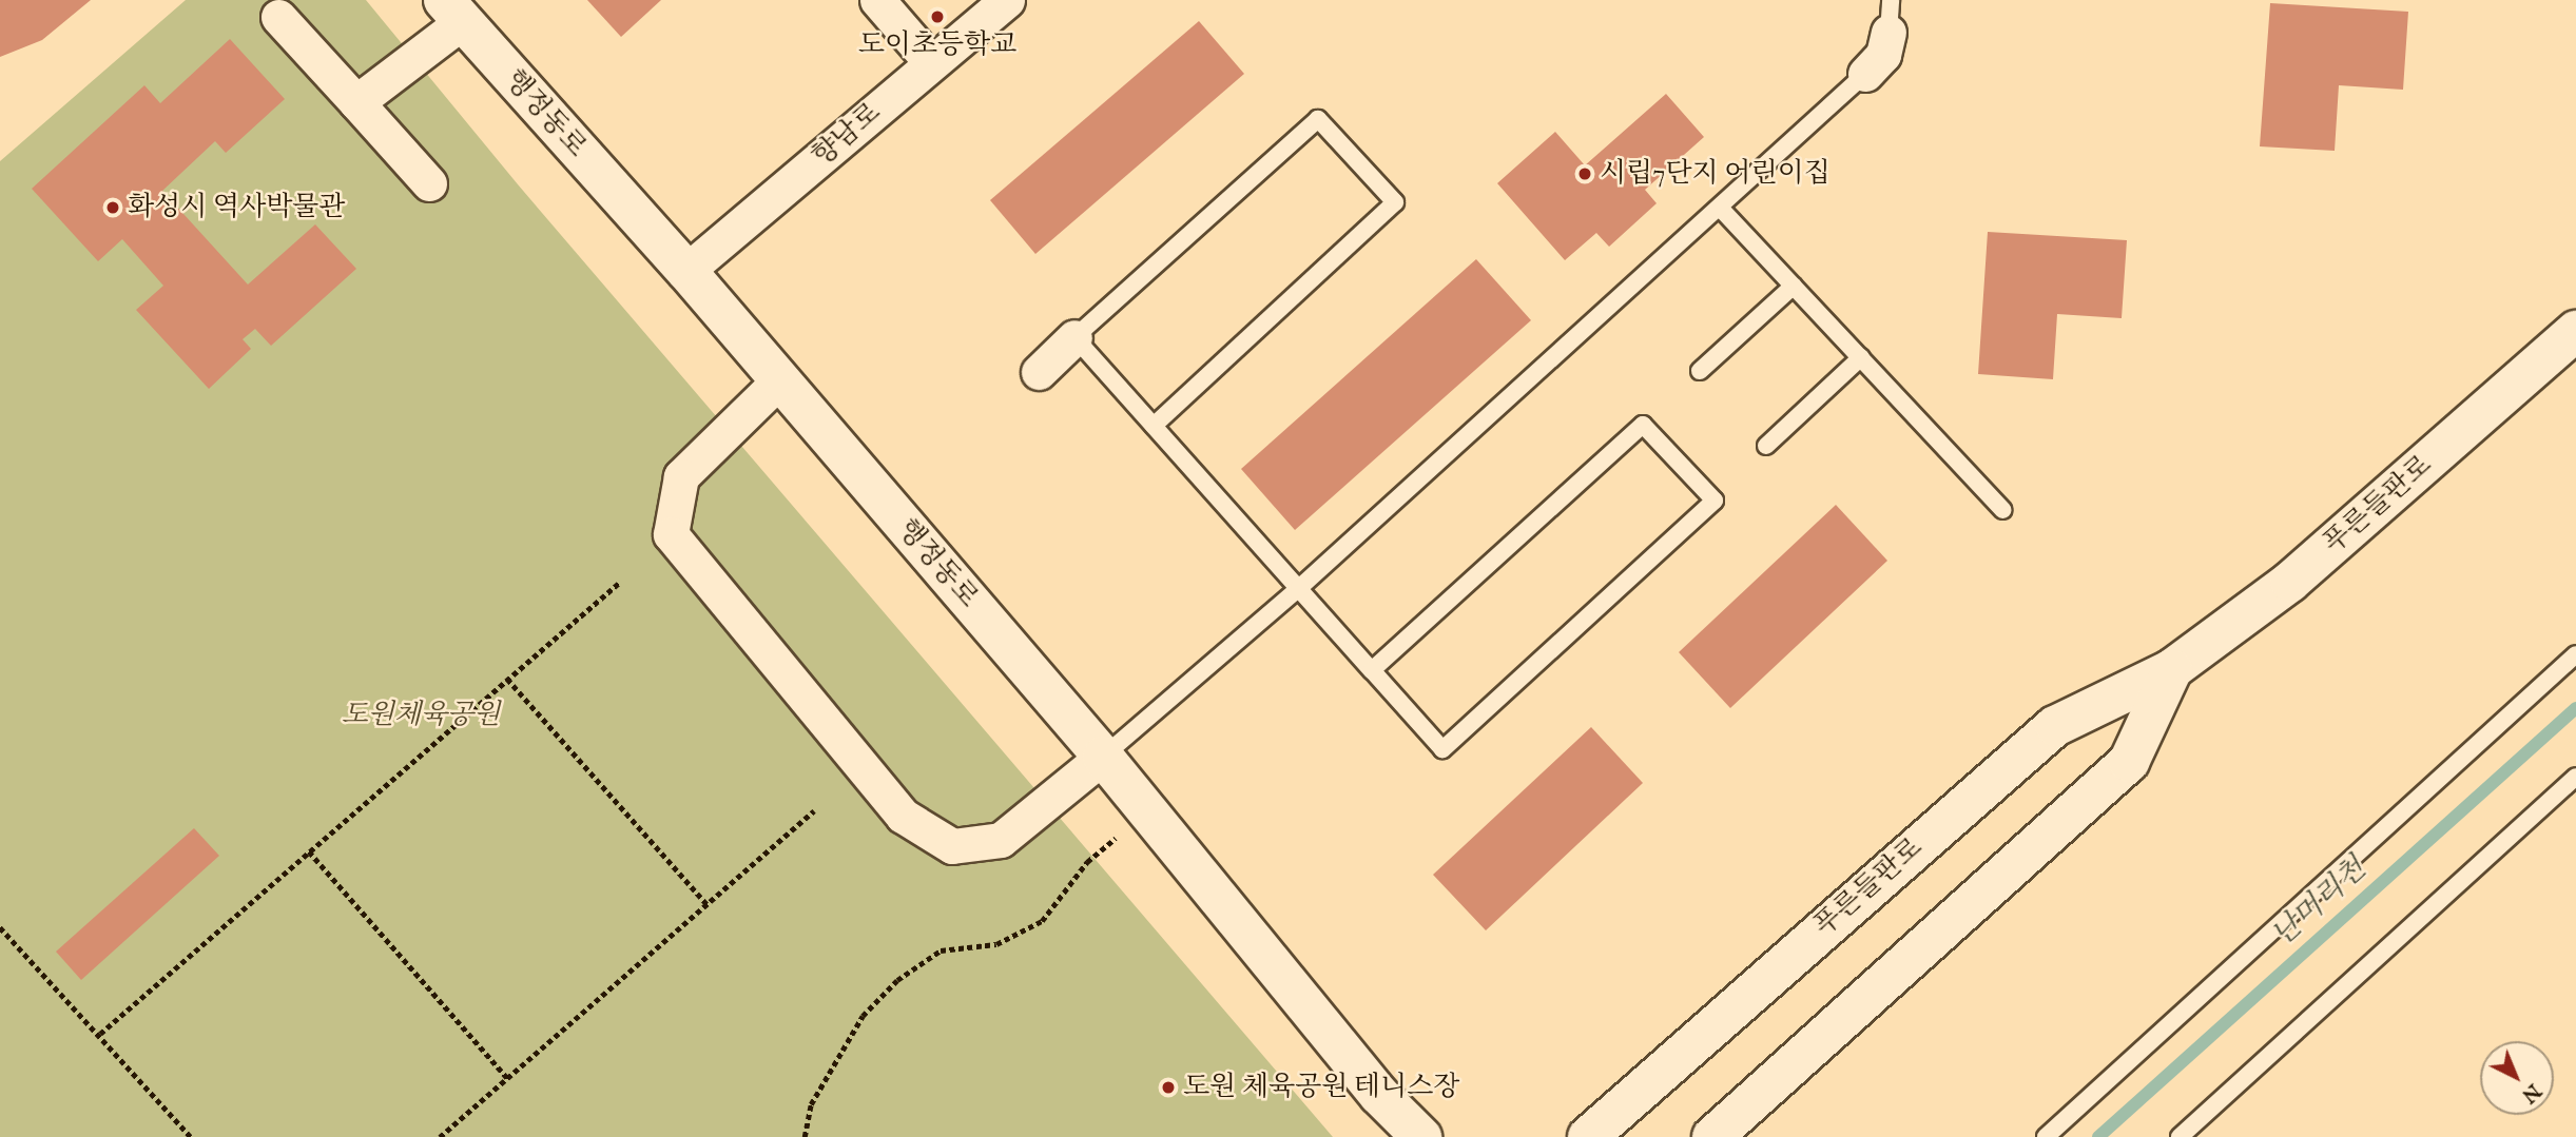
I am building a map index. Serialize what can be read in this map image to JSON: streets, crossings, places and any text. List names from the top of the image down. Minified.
{"streets":{"main road":["행정동로","푸른들판로"],"street":["향남로"]},"crossings":[["행정동로","향남로"]],"water":["난머리천"],"parks":["도원체육공원"],"places":["도이초등학교","시립7단지 어린이집","화성시 역사박물관","도원 체육공원 테니스장"],"north":"bottom right"}
